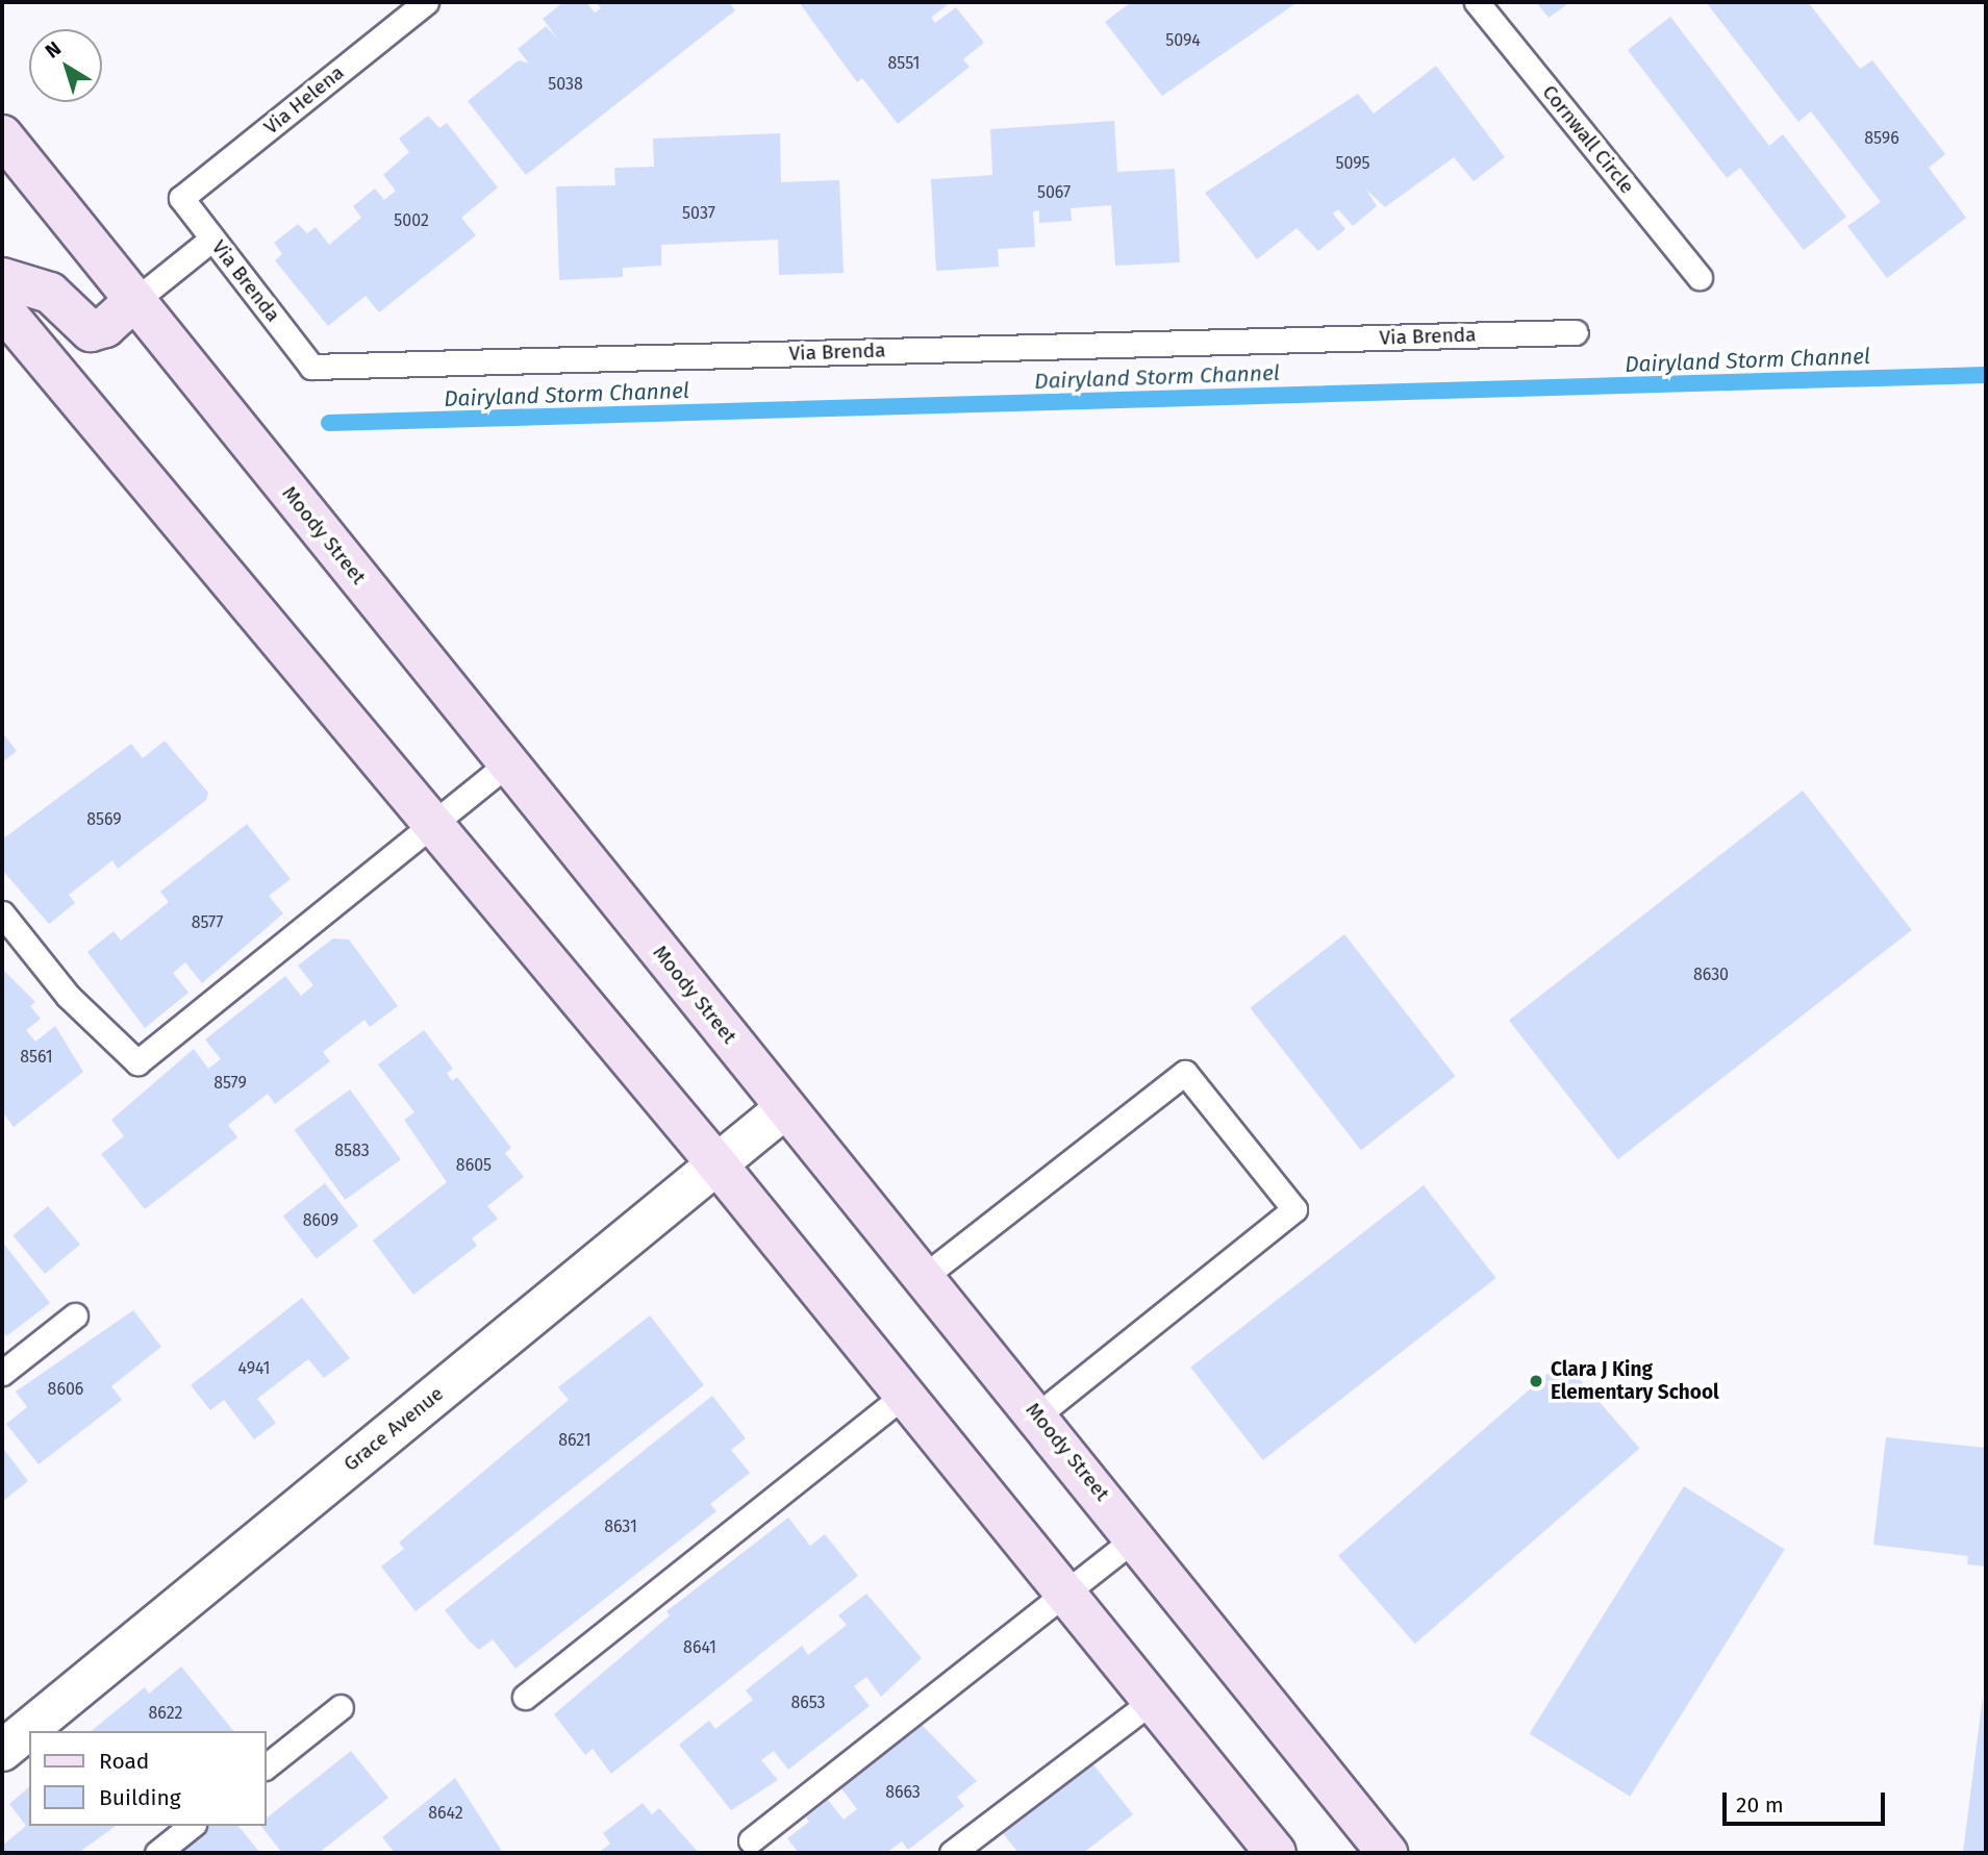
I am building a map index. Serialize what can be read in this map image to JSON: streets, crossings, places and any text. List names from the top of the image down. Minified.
{"streets":{"main road":["Moody Street"],"street":["Grace Avenue"],"lane":["Via Helena","Cornwall Circle","Via Brenda"]},"crossings":[["Via Helena","Via Brenda"],["Moody Street","Grace Avenue"]],"water":["Dairyland Storm Channel"],"places":["Clara J King Elementary School"],"house_numbers":["5094","8551","5038","8596","5095","5067","5037","5002","8569","8577","8630","8561","8579","8583","8605","8609","4941","8606","8621","8631","8641","8653","8622","8663","8642"],"legend":["Road","Building"],"scale_bar":"20 m","north":"top left"}
